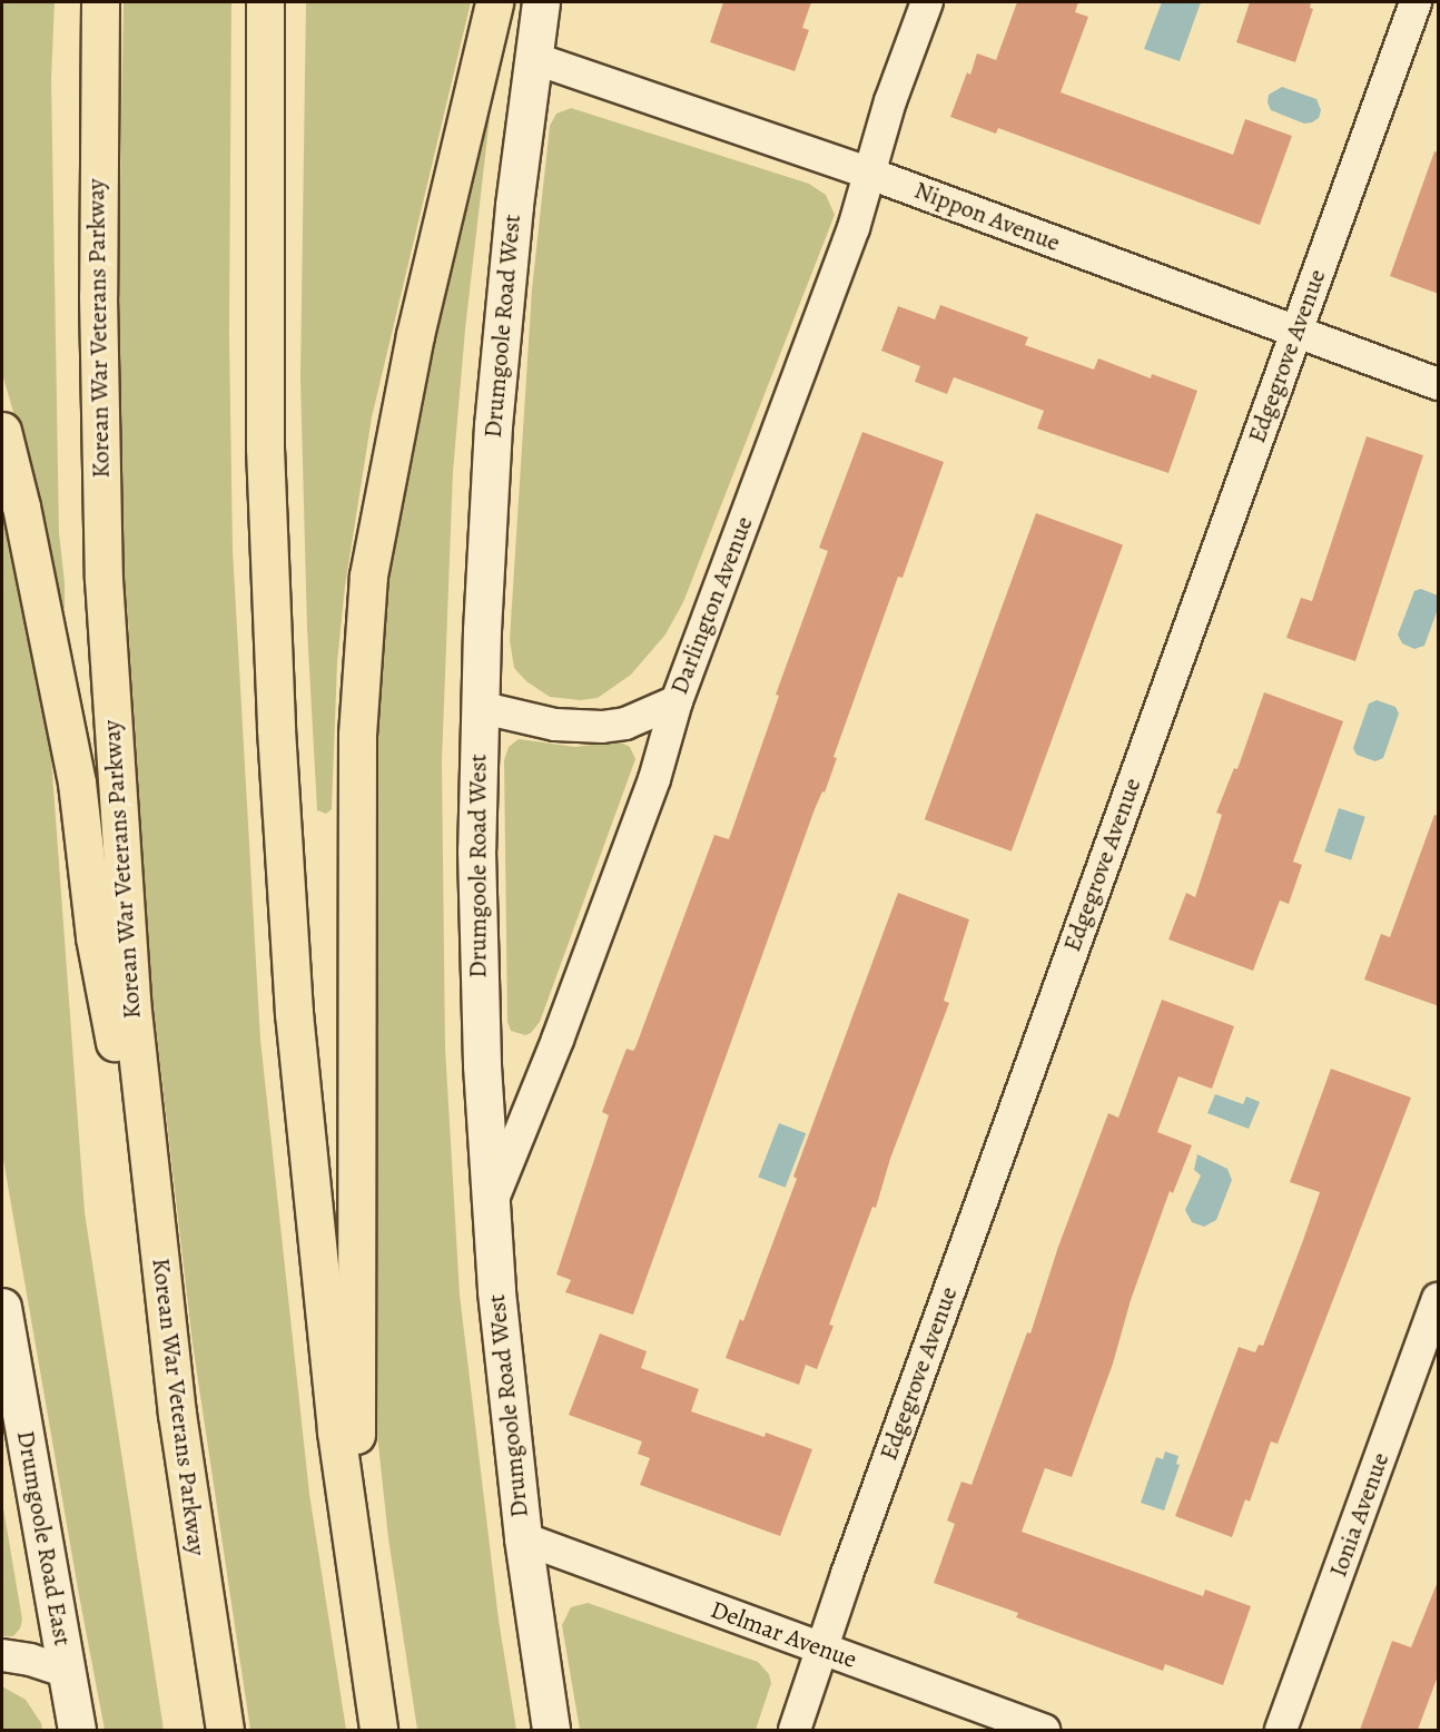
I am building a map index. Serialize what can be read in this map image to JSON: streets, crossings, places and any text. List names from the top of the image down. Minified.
{"streets":{"highway":["Korean War Veterans Parkway"],"main road":["Drumgoole Road West","Drumgoole Road East"],"street":["Nippon Avenue","Edgegrove Avenue","Darlington Avenue","Ionia Avenue","Delmar Avenue"]},"crossings":[["Nippon Avenue","Drumgoole Road West"],["Nippon Avenue","Edgegrove Avenue"],["Nippon Avenue","Darlington Avenue"],["Drumgoole Road West","Darlington Avenue"],["Drumgoole Road West","Delmar Avenue"],["Edgegrove Avenue","Delmar Avenue"]]}
